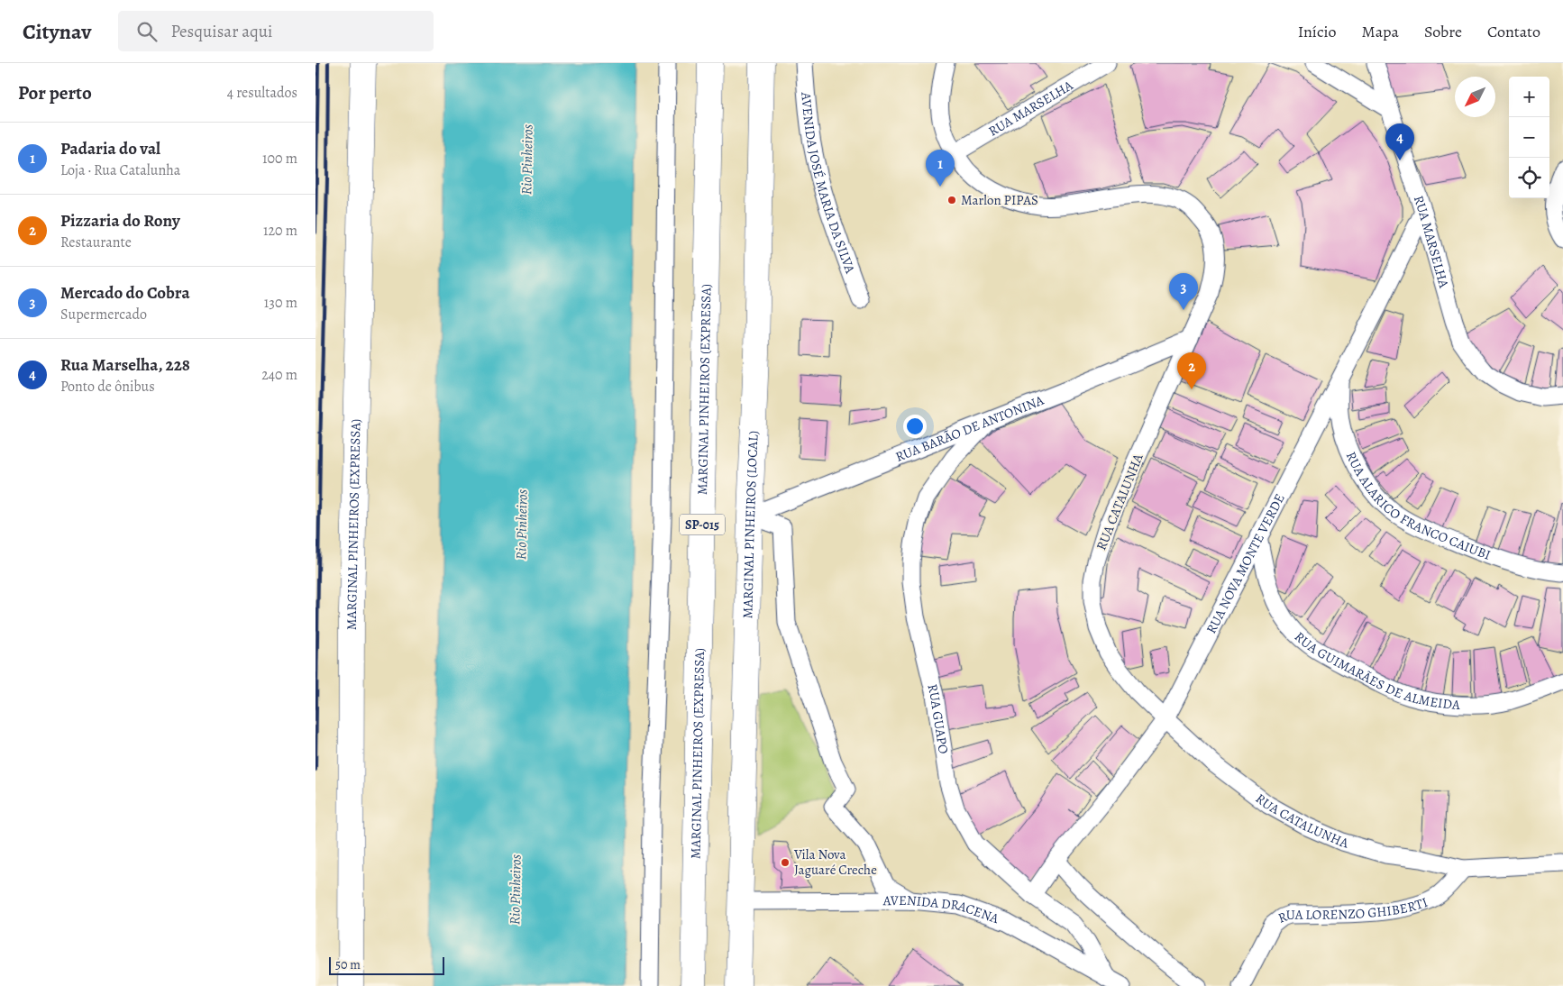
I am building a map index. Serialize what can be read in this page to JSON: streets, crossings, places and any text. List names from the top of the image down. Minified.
{"streets":{"highway":["MARGINAL PINHEIROS (EXPRESSA)","SP-015","MARGINAL PINHEIROS (LOCAL)"],"street":["RUA MARSELHA","AVENIDA JOSÉ MARIA DA SILVA","RUA BARÃO DE ANTONINA","RUA CATALUNHA","RUA ALARICO FRANCO CAIUBI","RUA NOVA MONTE VERDE","RUA GUIMARÃES DE ALMEIDA","RUA GUAPO","AVENIDA DRACENA","RUA LORENZO GHIBERTI"]},"crossings":[["RUA MARSELHA","RUA CATALUNHA"],["RUA MARSELHA","RUA NOVA MONTE VERDE"],["RUA BARÃO DE ANTONINA","RUA CATALUNHA"],["RUA BARÃO DE ANTONINA","MARGINAL PINHEIROS (LOCAL)"],["RUA BARÃO DE ANTONINA","RUA GUAPO"],["RUA CATALUNHA","RUA NOVA MONTE VERDE"],["RUA CATALUNHA","RUA LORENZO GHIBERTI"],["RUA ALARICO FRANCO CAIUBI","RUA NOVA MONTE VERDE"],["MARGINAL PINHEIROS (LOCAL)","AVENIDA DRACENA"],["RUA NOVA MONTE VERDE","RUA GUIMARÃES DE ALMEIDA"],["RUA NOVA MONTE VERDE","RUA GUAPO"],["RUA GUAPO","AVENIDA DRACENA"]],"water":["Rio Pinheiros"],"places":["Marlon PIPAS","Vila Nova Jaguaré Creche"],"scale_bar":"50 m","north":"bottom left","page":{"header":"Citynav","search":"Pesquisar aqui","nav":["Início","Mapa","Sobre","Contato"],"heading":["Por perto","4 resultados"],"map_buttons":["+","−"],"list":[{"mark":"1","name":"Padaria do val","note":"Loja · Rua Catalunha","value":"100 m"},{"mark":"2","name":"Pizzaria do Rony","note":"Restaurante","value":"120 m"},{"mark":"3","name":"Mercado do Cobra","note":"Supermercado","value":"130 m"},{"mark":"4","name":"Rua Marselha, 228","note":"Ponto de ônibus","value":"240 m"}],"pins":["4","1","3","2"],"scale":"50 m"}}
